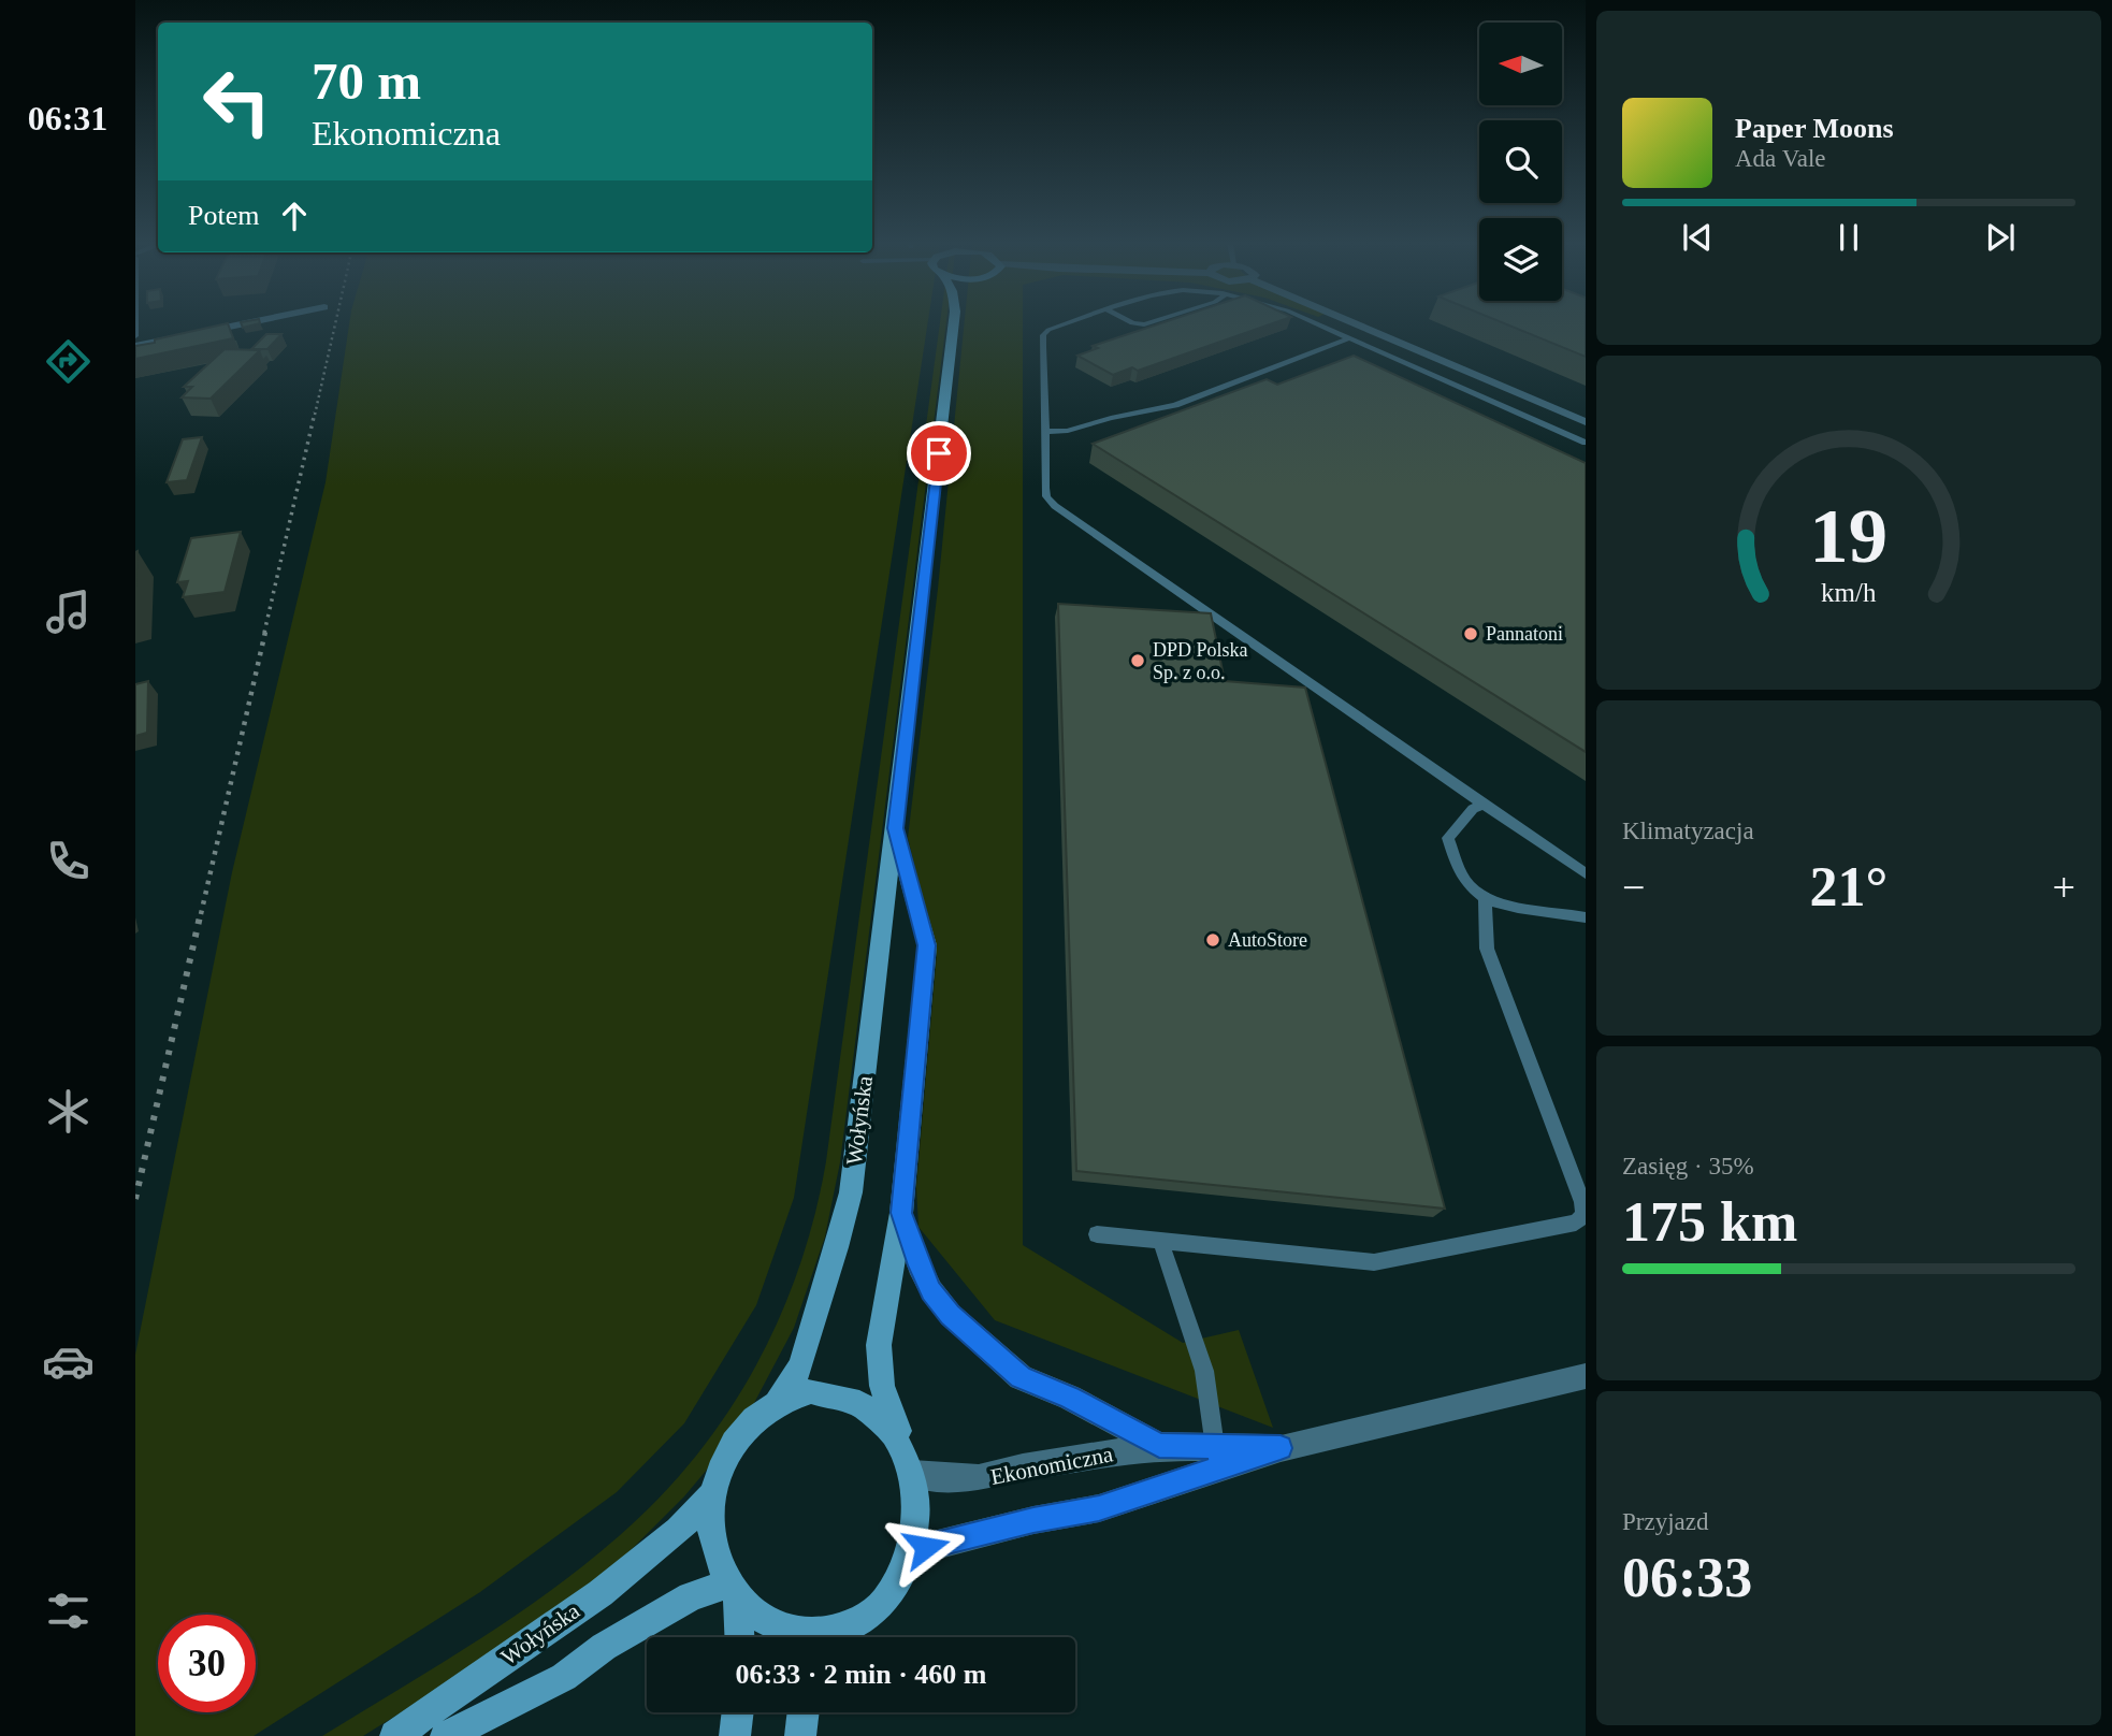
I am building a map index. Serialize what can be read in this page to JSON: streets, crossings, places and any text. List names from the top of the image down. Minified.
{"streets":{"main road":["Wołyńska"],"street":["Ekonomiczna"]},"crossings":[["Wołyńska","Ekonomiczna"]],"places":["Pannatoni","DPD Polska Sp. z o.o.","AutoStore"],"north":"left","page":{"tabs":"06:31","turn":["70 m","Ekonomiczna"],"song":["Paper Moons","Ada Vale"],"then":"Potem","tile":["Klimatyzacja",["Zasięg · 35%","175 km"],["Przyjazd","06:33"]],"heat":["−","21°","+"],"limit":"30","trip":"06:33 · 2 min · 460 m","gauge":["19","km/h"]}}
